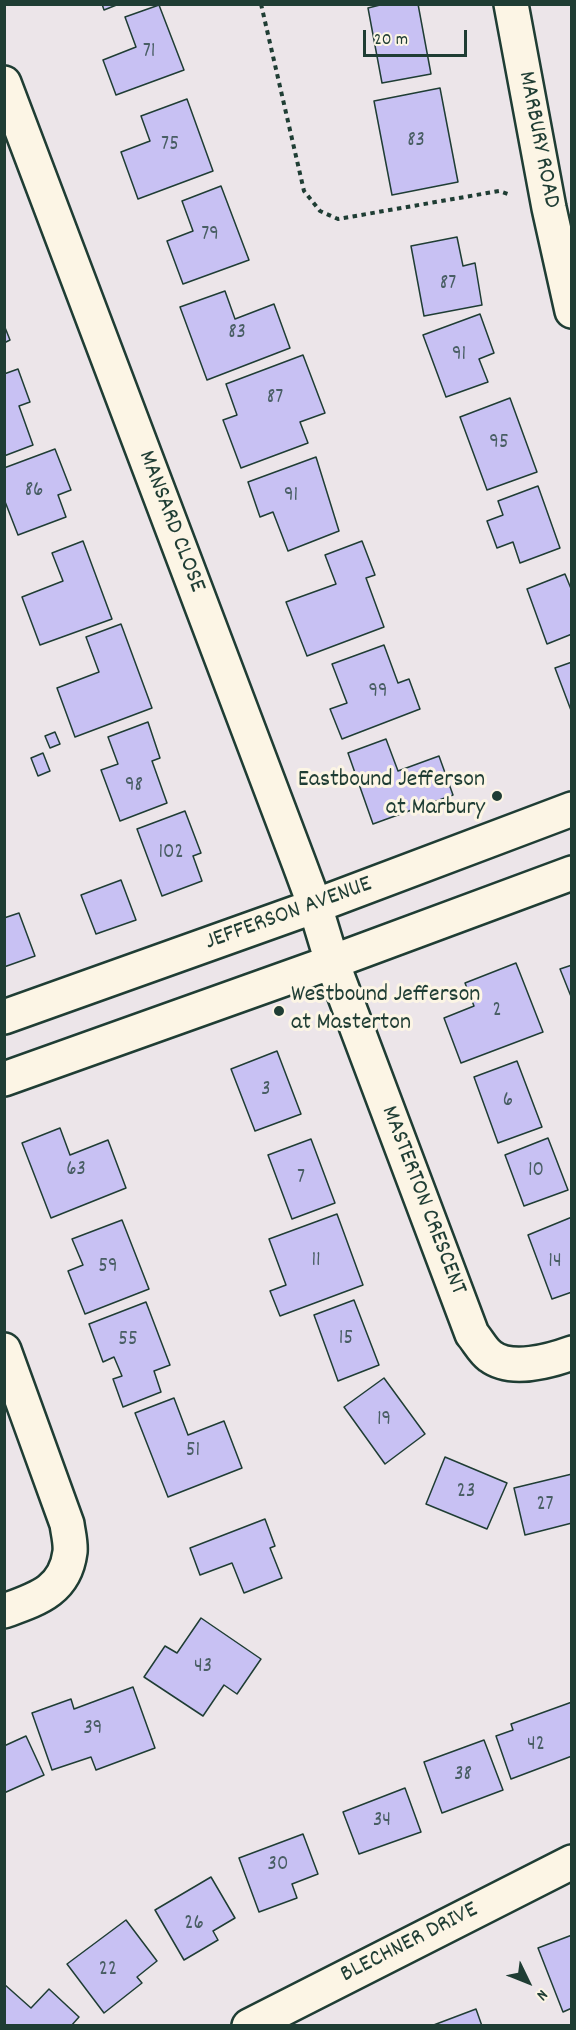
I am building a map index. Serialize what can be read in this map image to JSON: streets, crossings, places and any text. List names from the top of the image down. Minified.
{"streets":{"street":["MARBURY ROAD","MANSARD CLOSE","JEFFERSON AVENUE","MASTERTON CRESCENT","BLECHNER DRIVE"]},"crossings":[["MANSARD CLOSE","JEFFERSON AVENUE"],["MANSARD CLOSE","MASTERTON CRESCENT"]],"places":["Eastbound Jefferson at Marbury","Westbound Jefferson at Masterton"],"house_numbers":["71","83","75","79","87","83","91","87","95","86","91","99","98","102","2","3","6","63","10","7","11","14","59","15","55","19","51","23","27","43","39","42","38","34","30","26","22"],"scale_bar":"20 m","north":"bottom right"}
